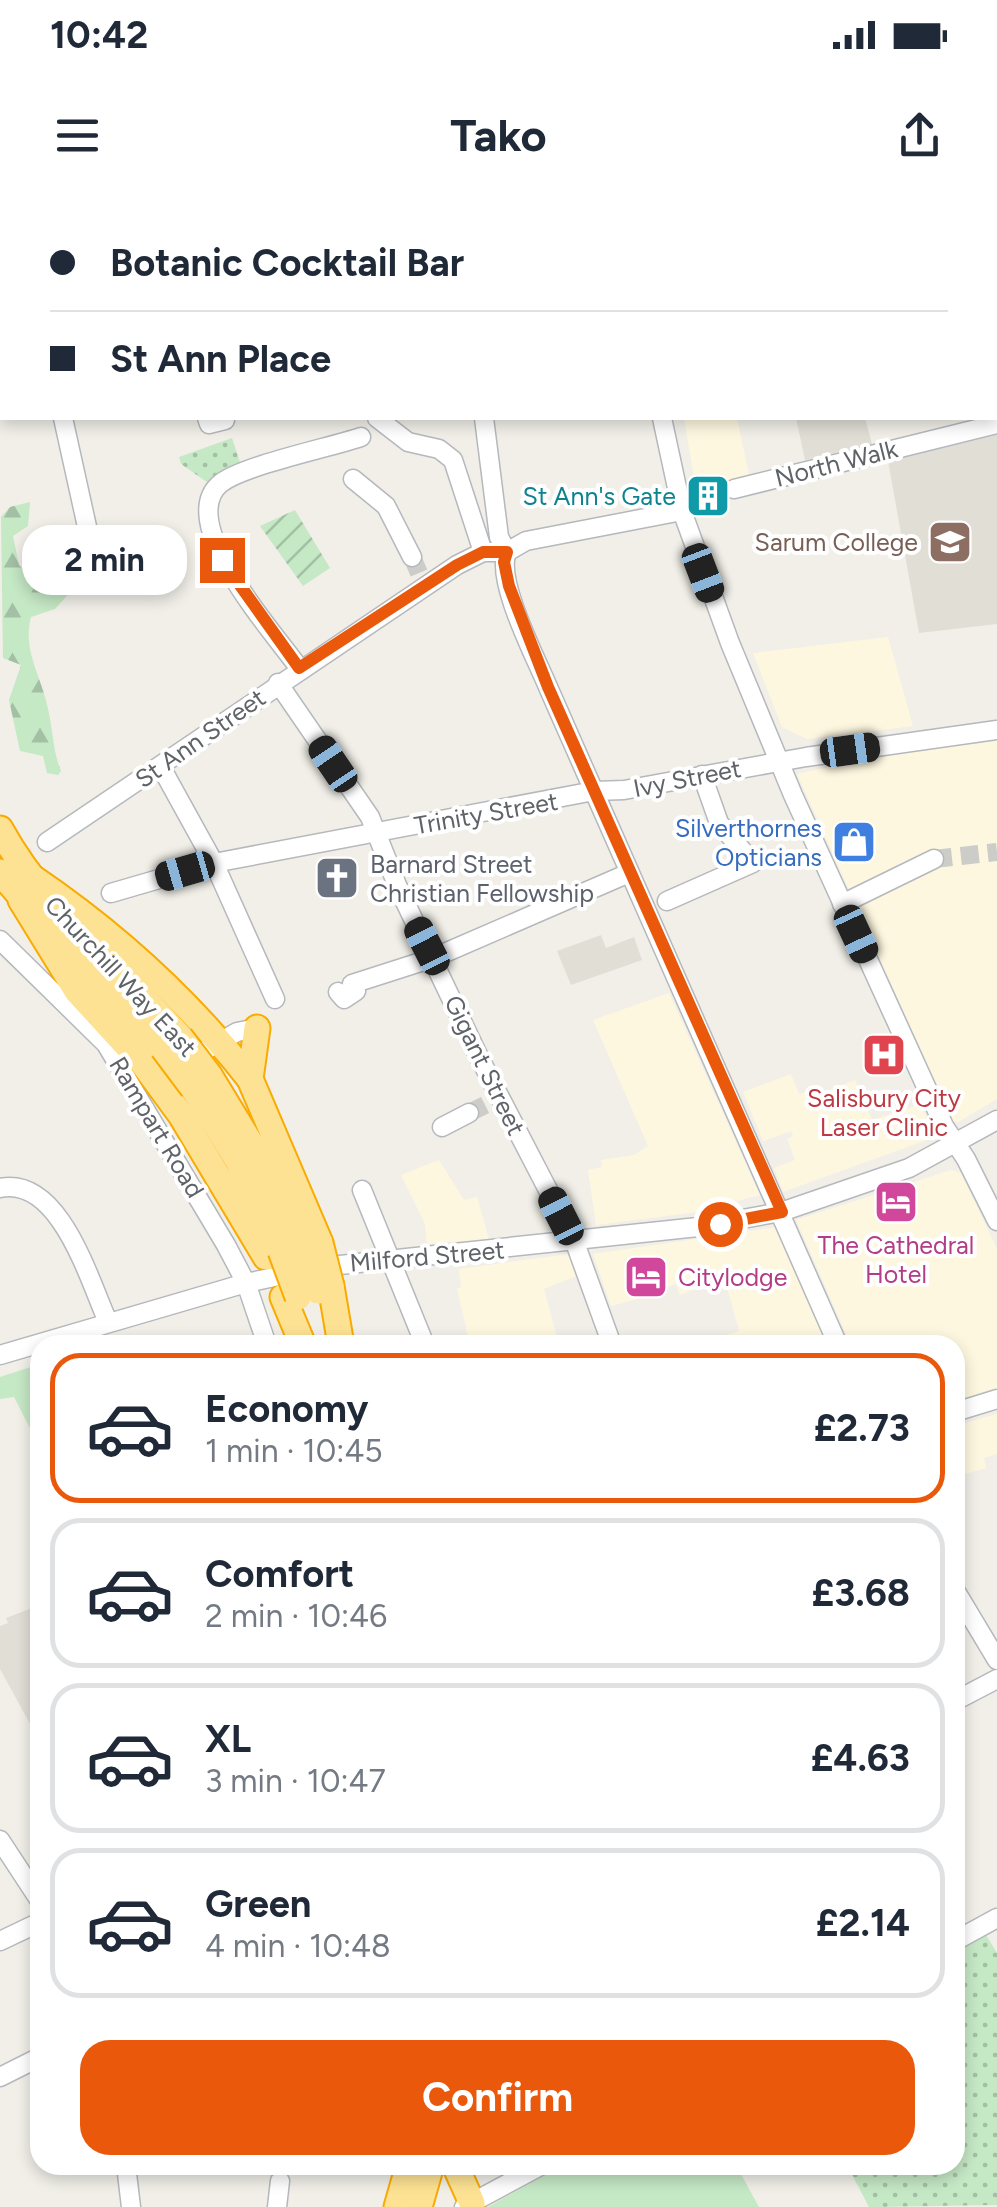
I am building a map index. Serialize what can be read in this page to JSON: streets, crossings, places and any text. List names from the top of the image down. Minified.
{"streets":{"highway":["Churchill Way East"],"street":["North Walk","St Ann Street","Ivy Street","Trinity Street","Gigant Street","Rampart Road","Milford Street"]},"crossings":[["St Ann Street","Gigant Street"],["Ivy Street","Trinity Street"],["Trinity Street","Gigant Street"],["Gigant Street","Milford Street"],["Rampart Road","Milford Street"]],"places":{"building":["St Ann's Gate"],"school or university":["Sarum College"],"shop":["Silverthornes Opticians"],"church":["Barnard Street Christian Fellowship"],"hospital":["Salisbury City Laser Clinic"],"hotel":["The Cathedral Hotel","Citylodge"]},"page":{"status":"10:42","header":"Tako","banner":["Botanic Cocktail Bar","St Ann Place"],"bubble":"2 min","list":[{"name":"Economy","note":"1 min · 10:45","value":"£2.73"},{"name":"Comfort","note":"2 min · 10:46","value":"£3.68"},{"name":"XL","note":"3 min · 10:47","value":"£4.63"},{"name":"Green","note":"4 min · 10:48","value":"£2.14"}],"buttons":"Confirm"}}
